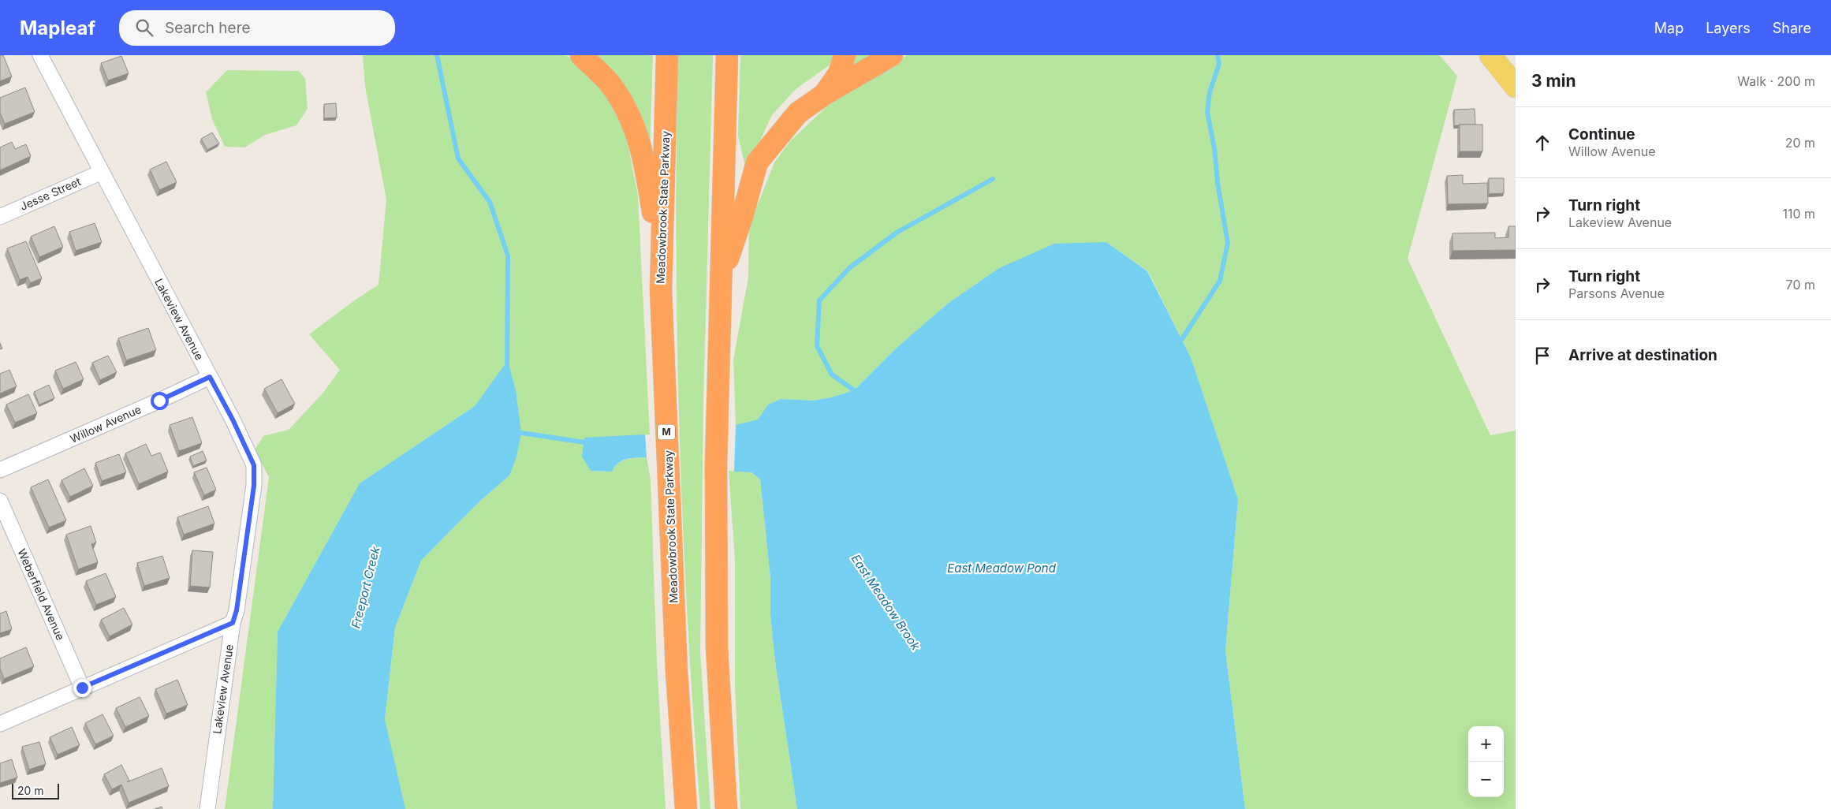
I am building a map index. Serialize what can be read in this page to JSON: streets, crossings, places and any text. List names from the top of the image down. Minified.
{"streets":{"highway":["Meadowbrook State Parkway","M"],"street":["Jesse Street","Lakeview Avenue","Willow Avenue","Weberfield Avenue"]},"crossings":[["Jesse Street","Lakeview Avenue"],["Lakeview Avenue","Willow Avenue"]],"water":["East Meadow Pond","Freeport Creek","East Meadow Brook"],"scale_bar":"20 m","page":{"header":"Mapleaf","search":"Search here","nav":["Map","Layers","Share"],"heading":["3 min","Walk · 200 m"],"list":[["Continue","Willow Avenue","20 m"],["Turn right","Lakeview Avenue","110 m"],["Turn right","Parsons Avenue","70 m"],"Arrive at destination"],"map_buttons":["+","−"],"scale":"20 m"}}
